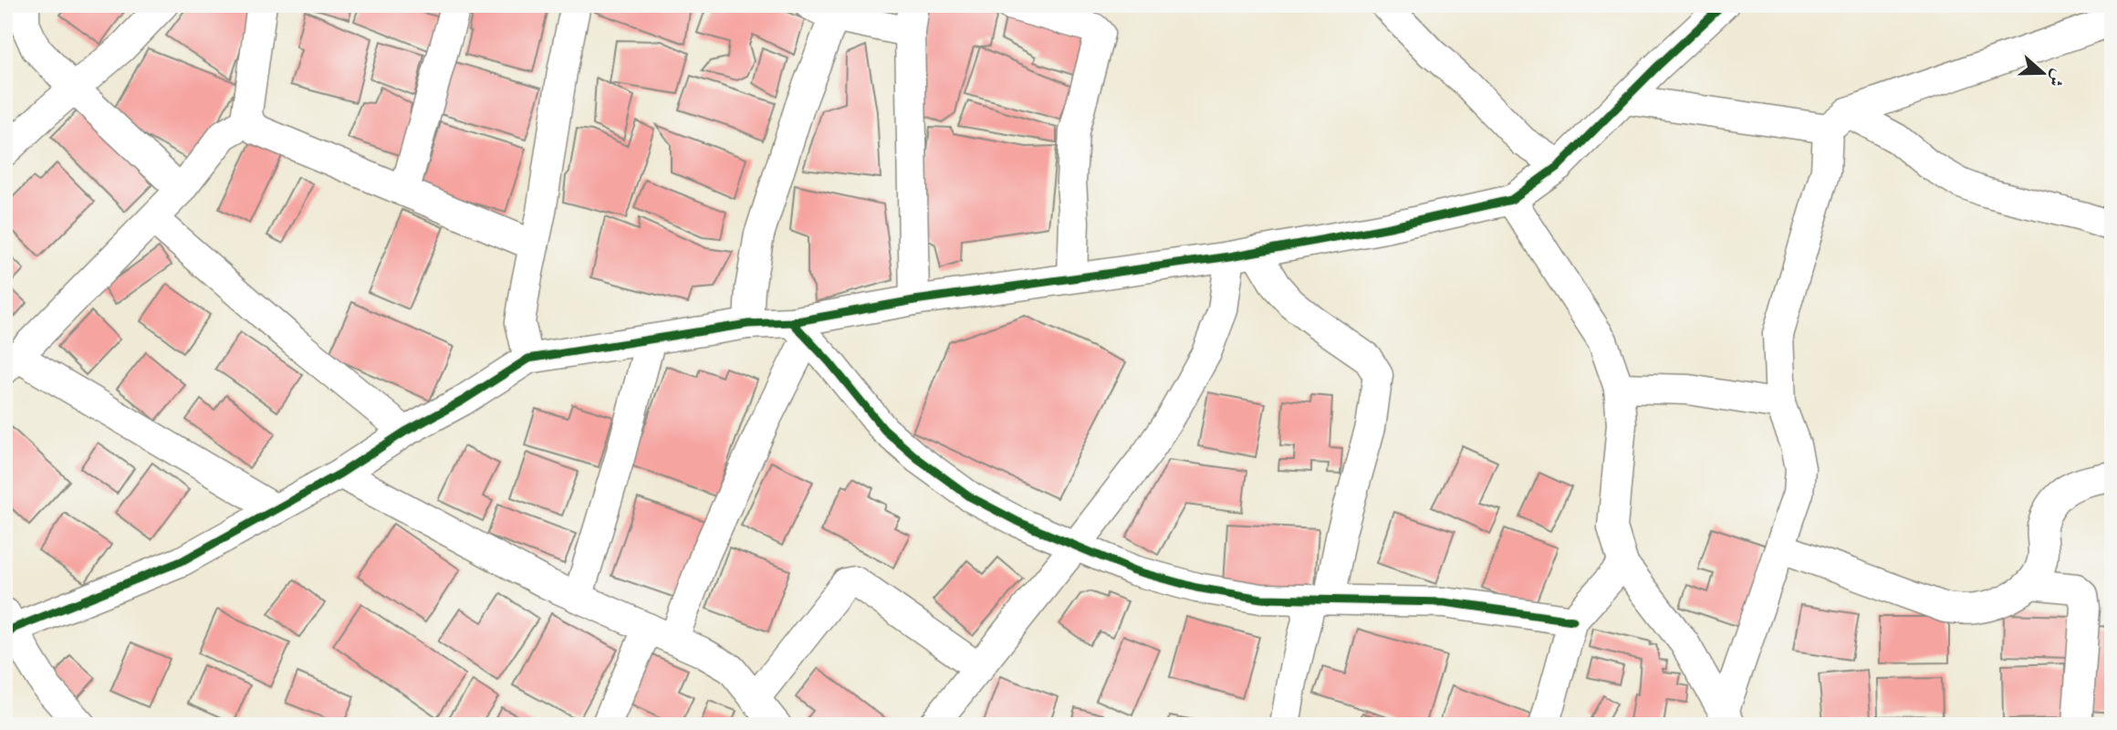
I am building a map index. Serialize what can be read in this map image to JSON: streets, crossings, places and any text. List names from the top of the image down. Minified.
{"north":"right"}
